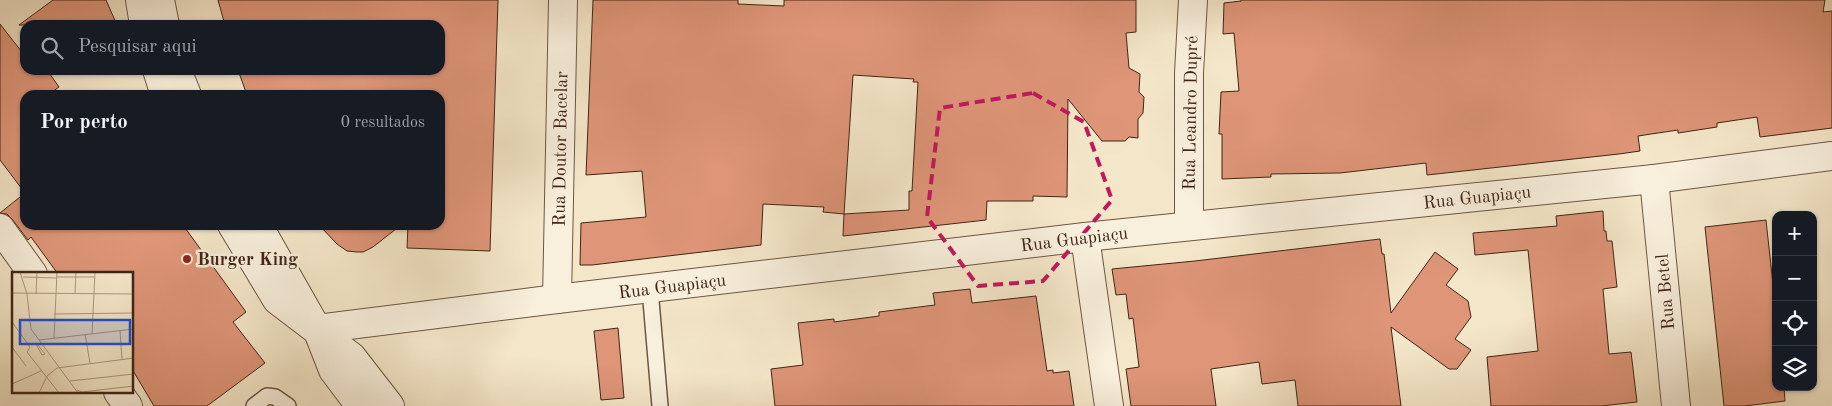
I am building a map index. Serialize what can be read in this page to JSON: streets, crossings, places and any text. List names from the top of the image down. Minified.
{"streets":{"street":["Rua Leandro Dupré","Rua Doutor Bacelar","Rua Guapiaçu","Rua Betel"]},"crossings":[["Rua Leandro Dupré","Rua Guapiaçu"],["Rua Doutor Bacelar","Rua Guapiaçu"],["Rua Guapiaçu","Rua Betel"]],"places":["Burger King"],"page":{"search":"Pesquisar aqui","heading":["Por perto","0 resultados"],"map_buttons":["+","−"]}}
